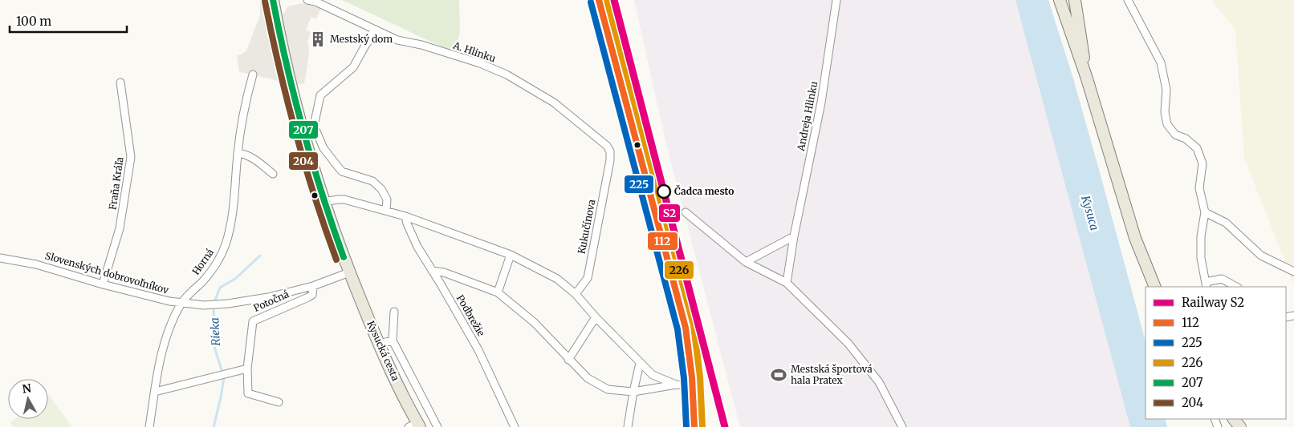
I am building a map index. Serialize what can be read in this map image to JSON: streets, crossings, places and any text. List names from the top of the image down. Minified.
{"streets":{"main road":["Kysucká cesta"],"street":["A. Hlinku","Andreja Hlinku","Fraňa Kráľa","Kukučínova","Horná","Slovenských dobrovoľníkov","Potočná","Podbrežie"]},"crossings":[["A. Hlinku","Kukučínova"],["Fraňa Kráľa","Slovenských dobrovoľníkov"],["Horná","Slovenských dobrovoľníkov"],["Slovenských dobrovoľníkov","Potočná"],["Slovenských dobrovoľníkov","Kysucká cesta"]],"water":["Kysuca","Rieka"],"places":{"building":["Mestský dom"],"other":["Čadca mesto"],"sports":["Mestská športová hala Pratex"]},"lines":["rail line S2","transit line 112","transit line 226","transit line 207","transit line 204","transit line 225"],"legend":["Railway S2","112","225","226","207","204"],"scale_bar":"100 m","north":"top"}
